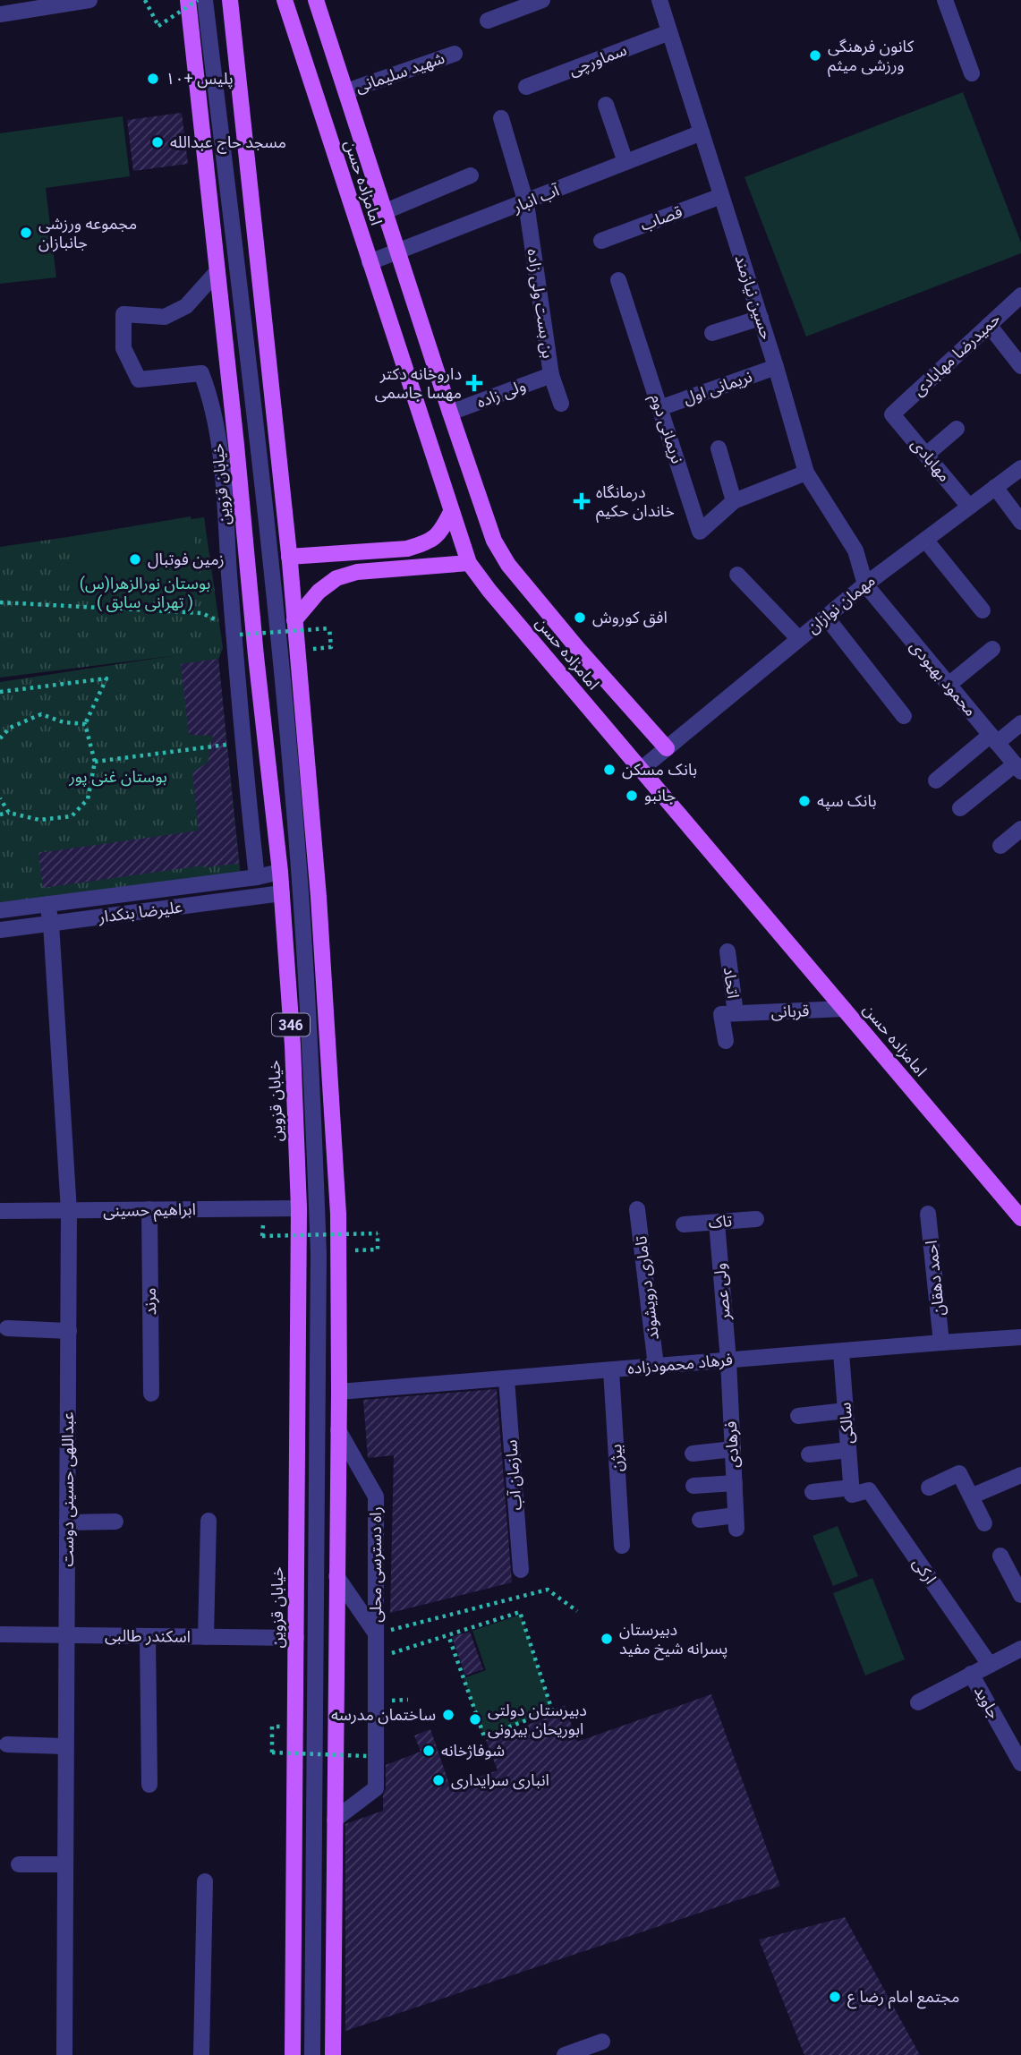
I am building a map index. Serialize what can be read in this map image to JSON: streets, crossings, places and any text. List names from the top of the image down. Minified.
{"streets":{"main road":["امامزاده حسن","خیابان قزوین","346"],"street":["سماورچی","شهید سلیمانی","آب انبار","قصاب","حسین نیازمند","بن بست ولی زاده","حمیدرضا مهابادی","نریمانی اول","ولی زاده","نریمانی دوم","مهابادی","مهمان نوازان","محمود بهبودی","علیرضا بنکدار","اتحاد","قربانی","ابراهیم حسینی","تاک","احمد دهقان","تاماری درویشوند","ولی عصر","مرند","فرهاد محمودزاده","سالکی","فرهادی","بیژن","سازمان آب","عبداللهی حسینی دوست","راه دسترسی محلی","ارکی","اسکندر طالبی","جاوید"]},"crossings":[["سماورچی","حسین نیازمند"],["شهید سلیمانی","امامزاده حسن"],["امامزاده حسن","آب انبار"],["امامزاده حسن","ولی زاده"],["امامزاده حسن","مهمان نوازان"],["امامزاده حسن","قربانی"],["آب انبار","حسین نیازمند"],["آب انبار","بن بست ولی زاده"],["قصاب","حسین نیازمند"],["حسین نیازمند","نریمانی اول"],["حسین نیازمند","نریمانی دوم"],["حسین نیازمند","مهمان نوازان"],["حسین نیازمند","محمود بهبودی"],["بن بست ولی زاده","ولی زاده"],["حمیدرضا مهابادی","مهابادی"],["نریمانی اول","نریمانی دوم"],["مهابادی","مهمان نوازان"],["خیابان قزوین","علیرضا بنکدار"],["خیابان قزوین","ابراهیم حسینی"],["خیابان قزوین","اسکندر طالبی"],["مهمان نوازان","محمود بهبودی"],["علیرضا بنکدار","عبداللهی حسینی دوست"],["اتحاد","قربانی"],["346","فرهاد محمودزاده"],["346","راه دسترسی محلی"],["ابراهیم حسینی","مرند"],["ابراهیم حسینی","عبداللهی حسینی دوست"],["تاک","ولی عصر"],["احمد دهقان","فرهاد محمودزاده"],["تاماری درویشوند","فرهاد محمودزاده"],["ولی عصر","فرهاد محمودزاده"],["ولی عصر","فرهادی"],["فرهاد محمودزاده","سالکی"],["فرهاد محمودزاده","فرهادی"],["فرهاد محمودزاده","بیژن"],["فرهاد محمودزاده","سازمان آب"],["سالکی","ارکی"],["عبداللهی حسینی دوست","اسکندر طالبی"]],"parks":["بوستان نورالزهرا(س) ( تهرانی سابق )","بوستان غنی پور"],"places":{"other":["کانون فرهنگی ورزشی میثم","پلیس +۱۰","مسجد حاج عبدالله","مجموعه ورزشی جانبازان","زمین فوتبال","افق کوروش","بانک مسکن","جانبو","بانک سپه","دبیرستان پسرانه شیخ مفید","ساختمان مدرسه","دبیرستان دولتی ابوریحان بیرونی","شوفاژخانه","انباری سرایداری","مجتمع امام رضا ع"],"health":["داروخانه دکتر مهسا جاسمی","درمانگاه خاندان حکیم"]}}
